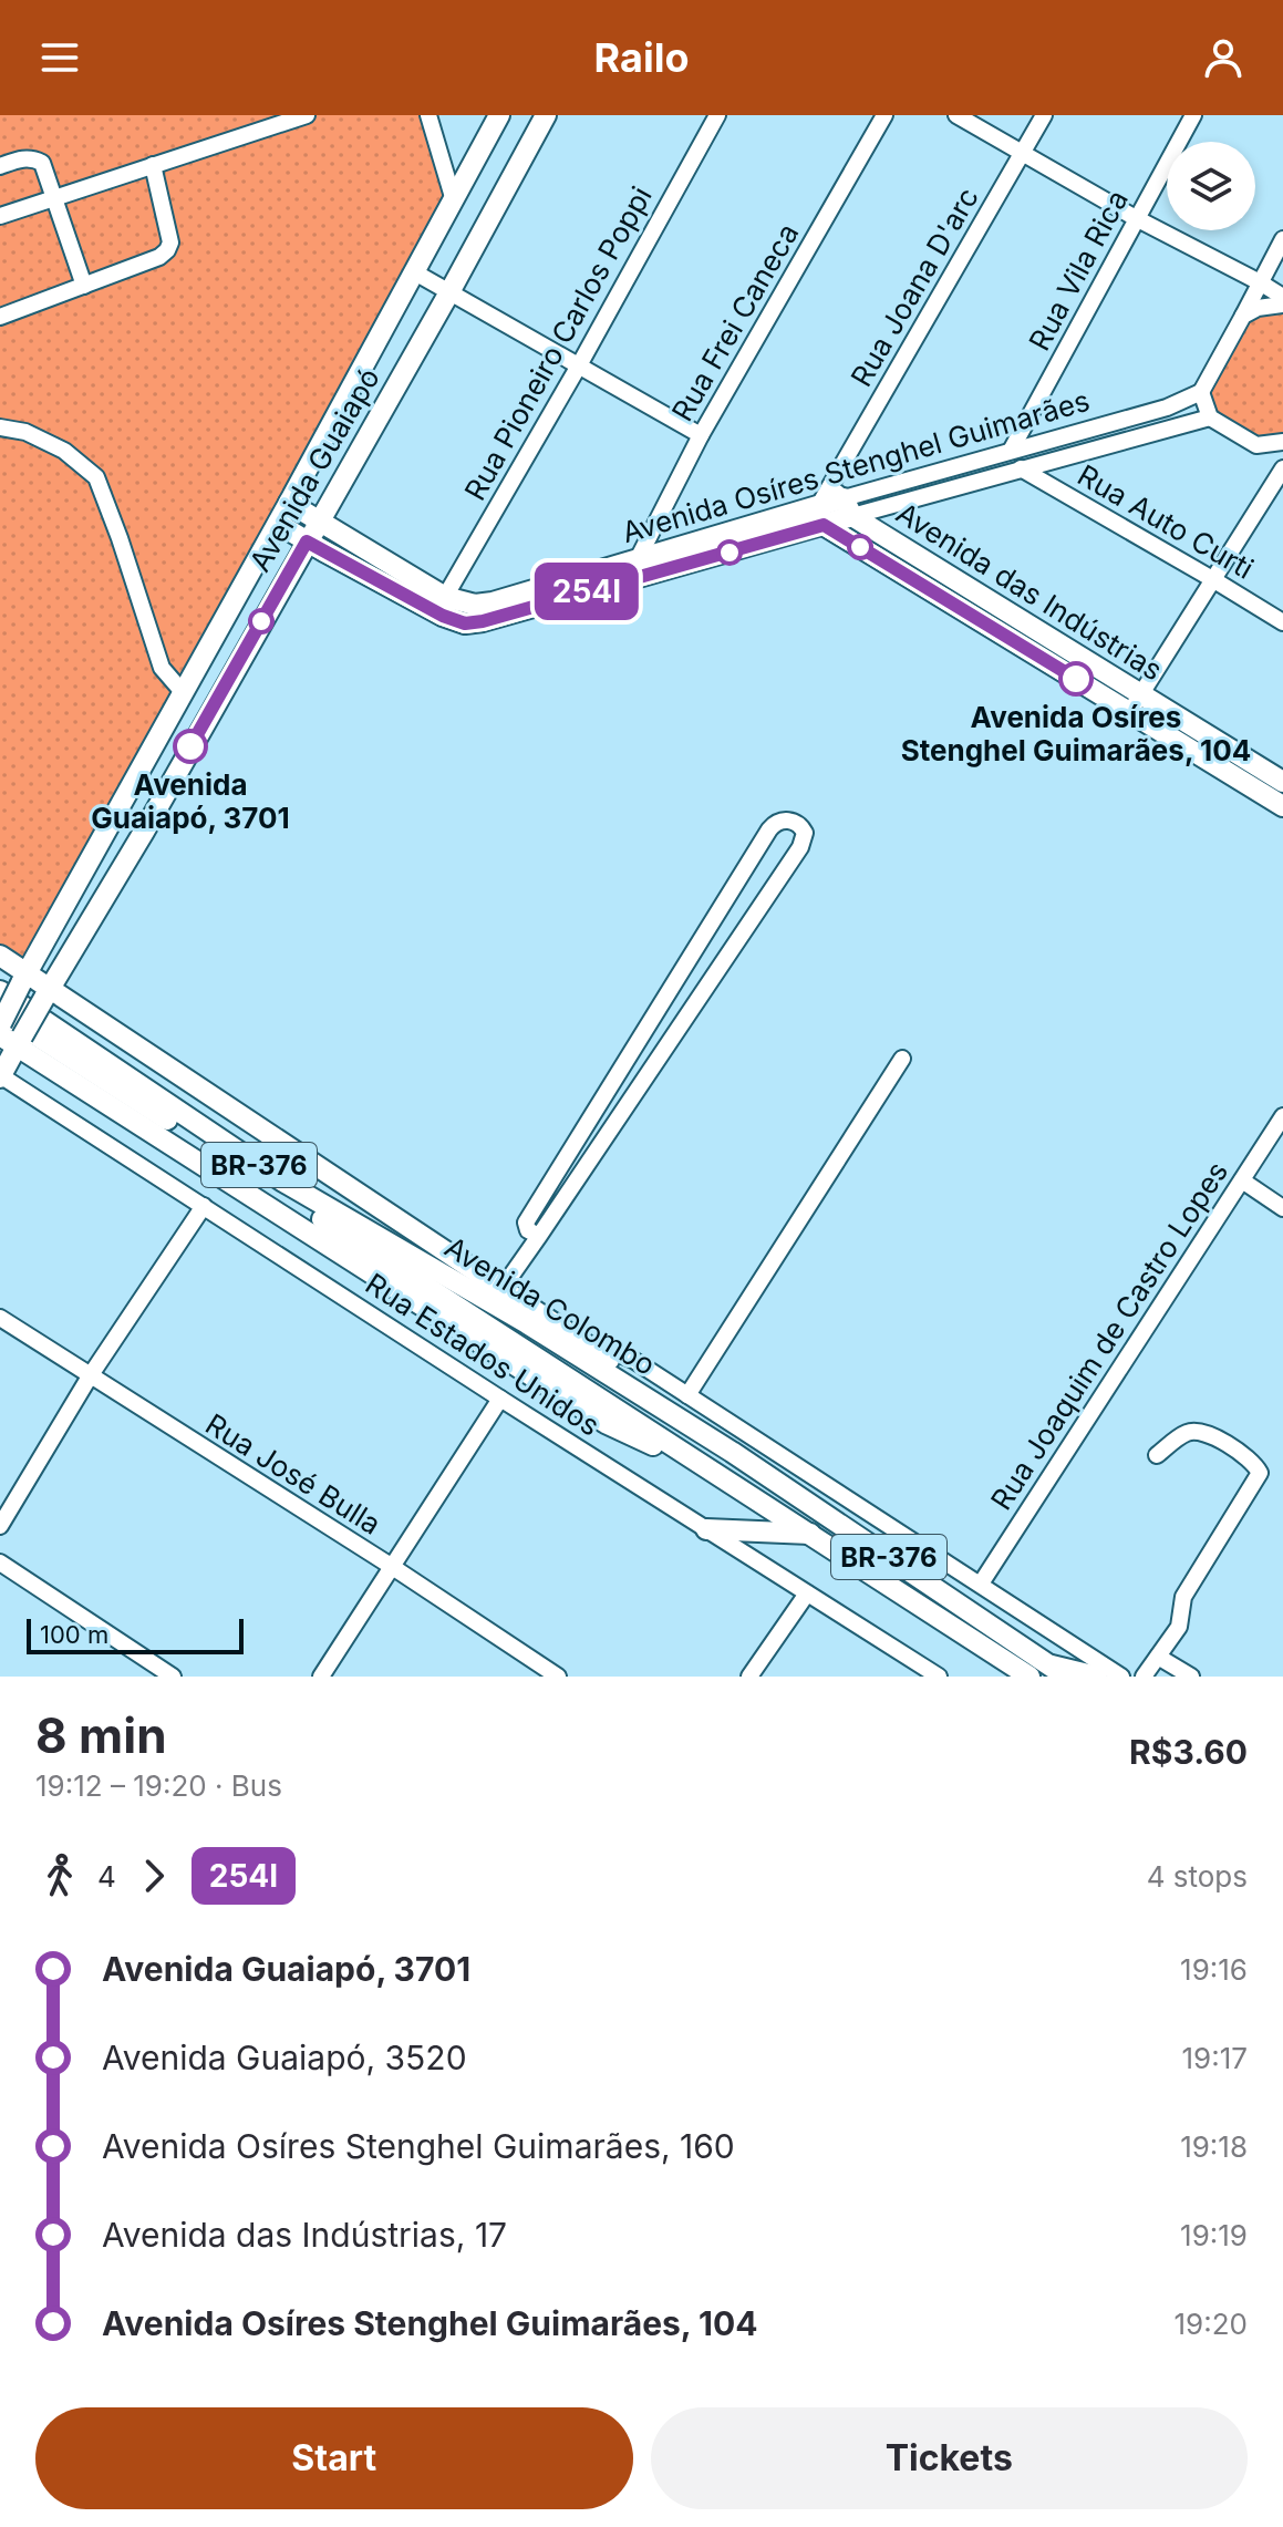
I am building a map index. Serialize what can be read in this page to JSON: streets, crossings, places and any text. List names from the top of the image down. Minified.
{"streets":{"main road":["Avenida Osíres Stenghel Guimarães","Avenida Guaiapó","Avenida das Indústrias","BR-376","Avenida Colombo"],"street":["Rua Vila Rica","Rua Joana D'arc","Rua Frei Caneca","Rua Pioneiro Carlos Poppi","Rua Auto Curti","Rua Joaquim de Castro Lopes","Rua Estados Unidos","Rua José Bulla"]},"crossings":[["Rua Vila Rica","Avenida Osíres Stenghel Guimarães"],["Rua Joana D'arc","Avenida Osíres Stenghel Guimarães"],["Rua Joana D'arc","Avenida das Indústrias"],["Rua Frei Caneca","Avenida Osíres Stenghel Guimarães"],["Rua Pioneiro Carlos Poppi","Avenida Osíres Stenghel Guimarães"],["Avenida Osíres Stenghel Guimarães","Avenida Guaiapó"],["Avenida Osíres Stenghel Guimarães","Rua Auto Curti"],["Avenida Osíres Stenghel Guimarães","Avenida das Indústrias"],["Avenida Guaiapó","Rua Estados Unidos"]],"places":["Avenida Osíres Stenghel Guimarães, 104","Avenida Guaiapó, 3701"],"lines":["bus line 254I"],"scale_bar":"100 m","page":{"header":"Railo","on_map":"254I","scale":"100 m","heading":["8 min","19:12 – 19:20 · Bus","R$3.60"],"legs":["4","254I","4 stops"],"list":[{"name":"Avenida Guaiapó, 3701","value":"19:16"},{"name":"Avenida Guaiapó, 3520","value":"19:17"},{"name":"Avenida Osíres Stenghel Guimarães, 160","value":"19:18"},{"name":"Avenida das Indústrias, 17","value":"19:19"},{"name":"Avenida Osíres Stenghel Guimarães, 104","value":"19:20"}],"buttons":["Start","Tickets"]}}
